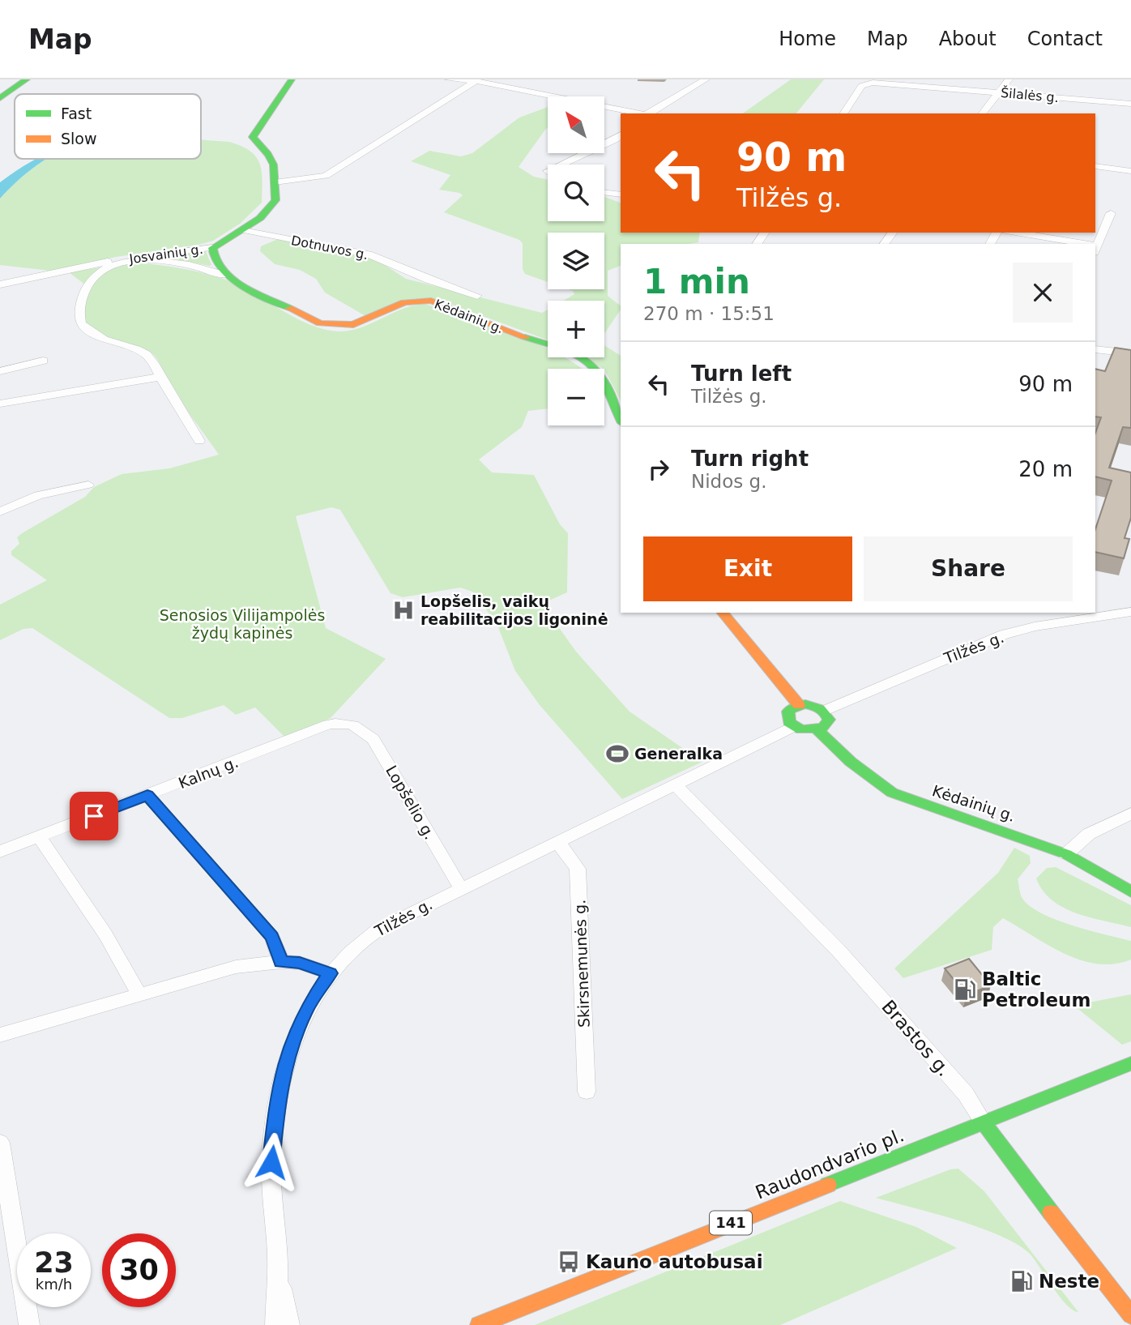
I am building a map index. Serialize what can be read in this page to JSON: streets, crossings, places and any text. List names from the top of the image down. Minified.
{"streets":{"main road":["Josvainių g.","Kėdainių g.","Brastos g.","Raudondvario pl.","141"],"street":["Šilalės g.","Dotnuvos g.","Tilžės g.","Kalnų g.","Lopšelio g.","Skirsnemunės g."]},"crossings":[["Dotnuvos g.","Josvainių g."],["Kėdainių g.","Tilžės g."],["Tilžės g.","Lopšelio g."],["Tilžės g.","Skirsnemunės g."],["Tilžės g.","Brastos g."],["Kalnų g.","Lopšelio g."],["Brastos g.","Raudondvario pl."]],"parks":["Senosios Vilijampolės žydų kapinės"],"places":{"hospital":["Lopšelis, vaikų reabilitacijos ligoninė"],"sports":["Generalka"],"fuel station":["Baltic Petroleum","Neste"],"bus stop":["Kauno autobusai"]},"legend":["Fast","Slow"],"north":"top left","page":{"header":"Map","nav":["Home","Map","About","Contact"],"map_buttons":["+","−"],"turn":["90 m","Tilžės g."],"heading":["1 min","270 m · 15:51"],"list":[{"name":"Turn left","note":"Tilžės g.","value":"90 m"},{"name":"Turn right","note":"Nidos g.","value":"20 m"}],"buttons":["Exit","Share"],"speed":"23 km/h","limit":"30"}}
